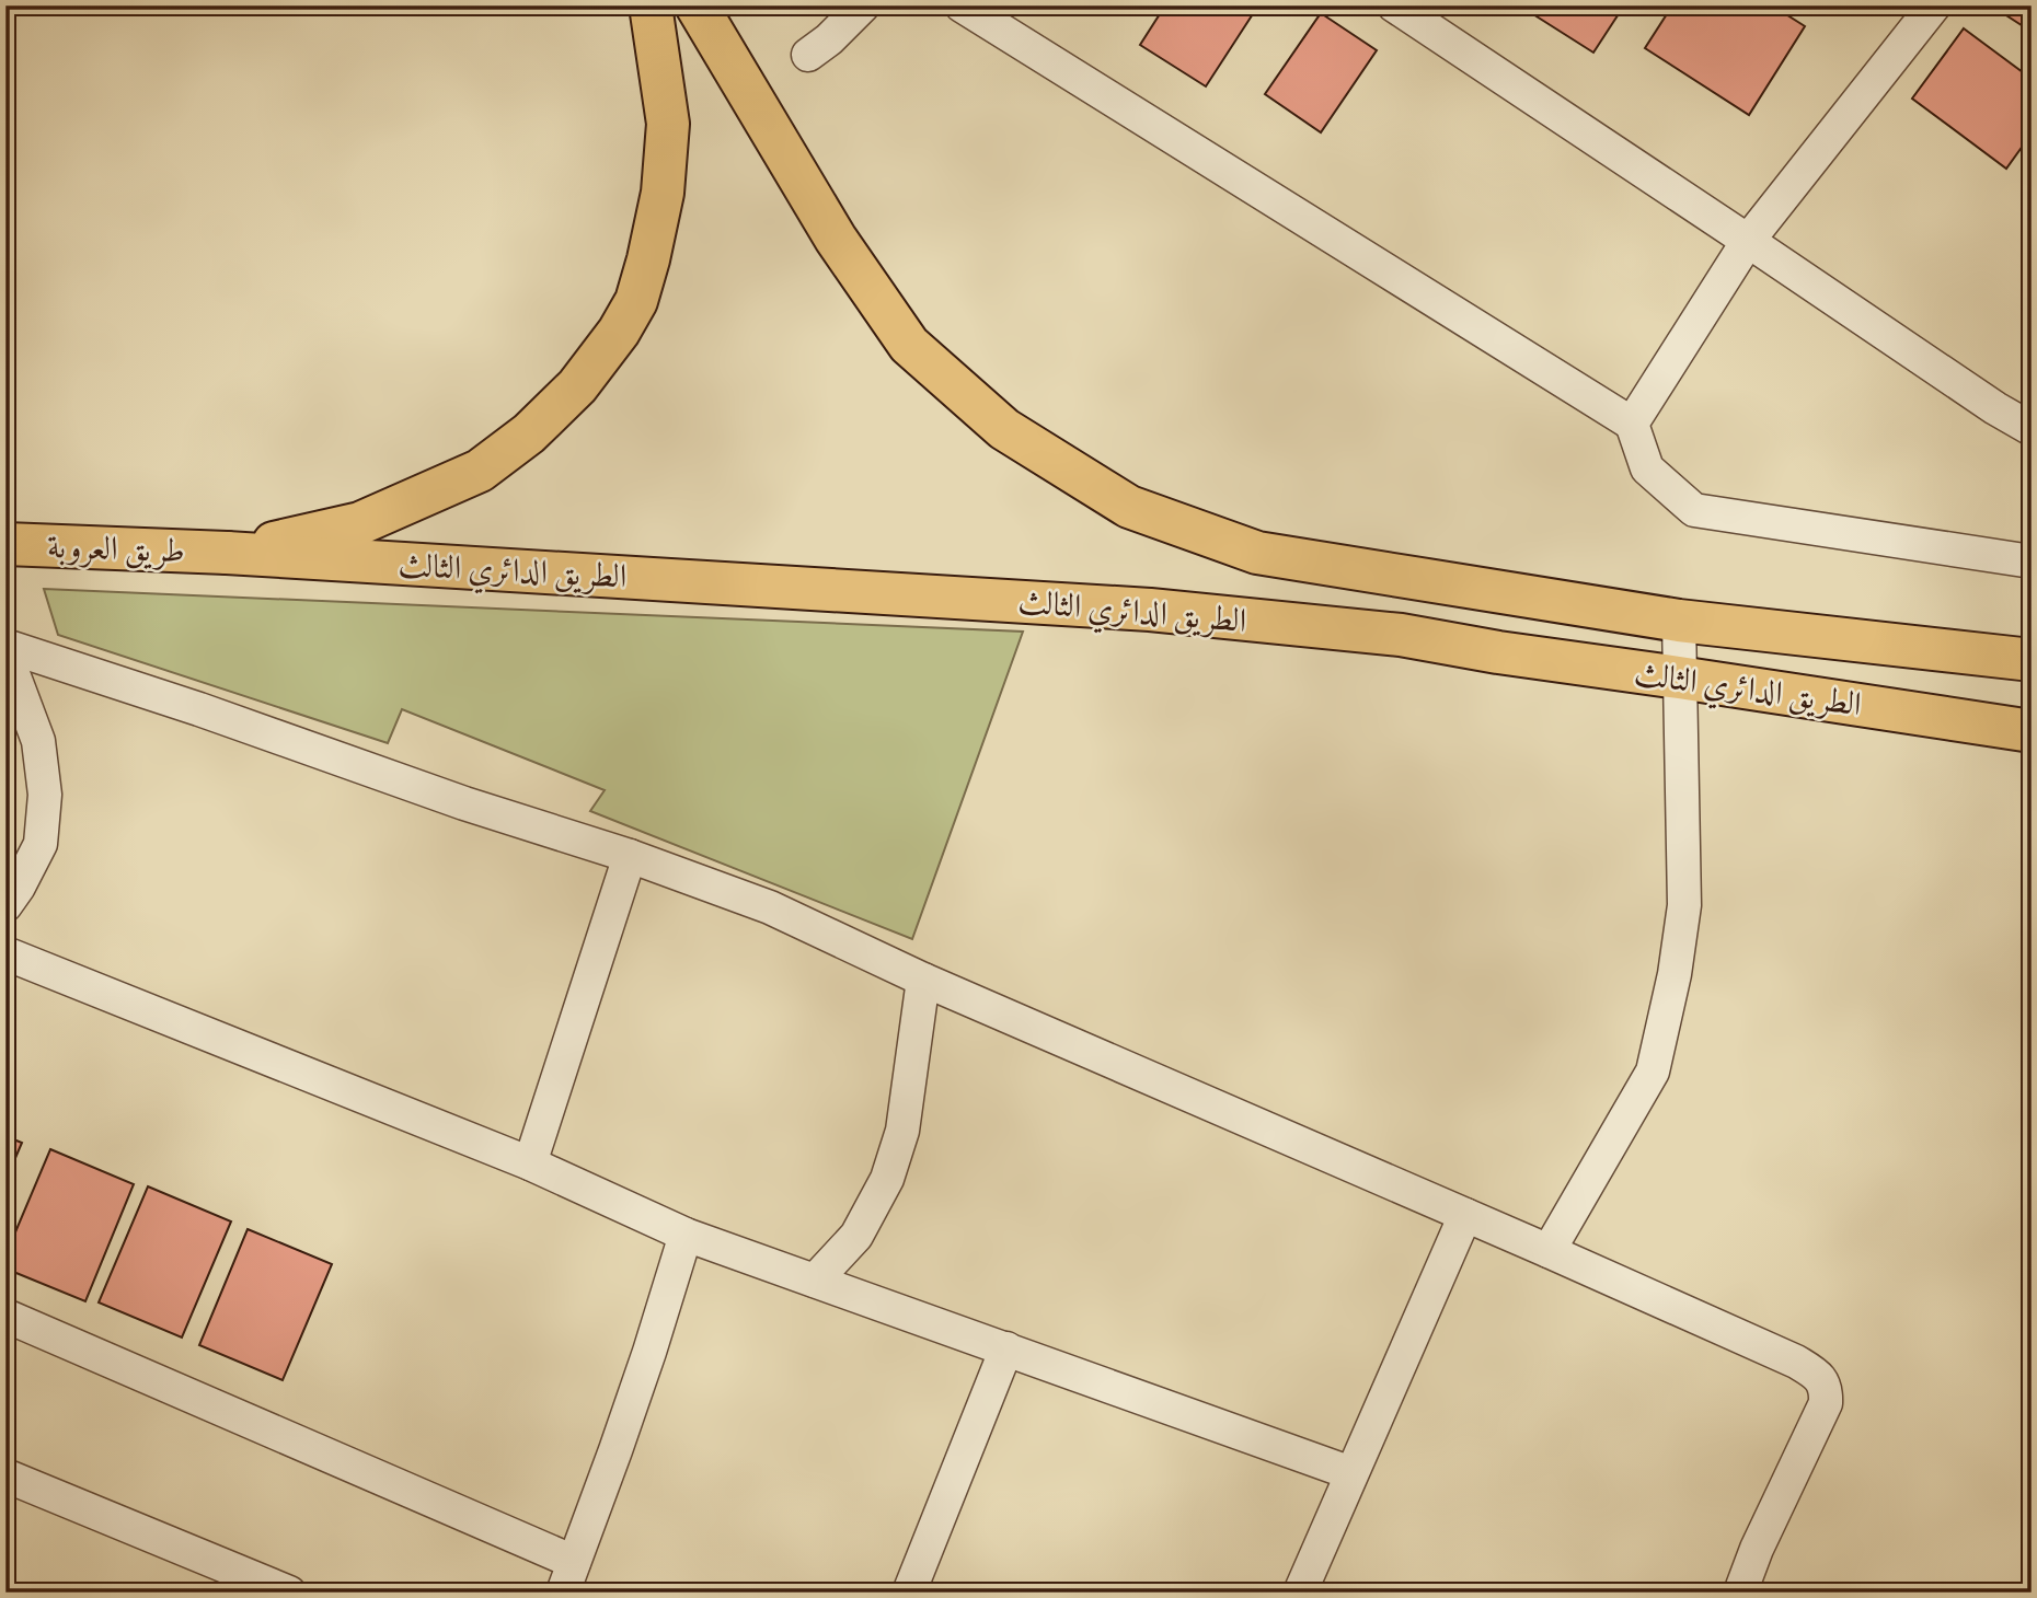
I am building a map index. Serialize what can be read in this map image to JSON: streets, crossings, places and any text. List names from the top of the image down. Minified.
{"streets":{"main road":["طريق العروبة","الطريق الدائري الثالث"]},"crossings":[["طريق العروبة","الطريق الدائري الثالث"]]}
